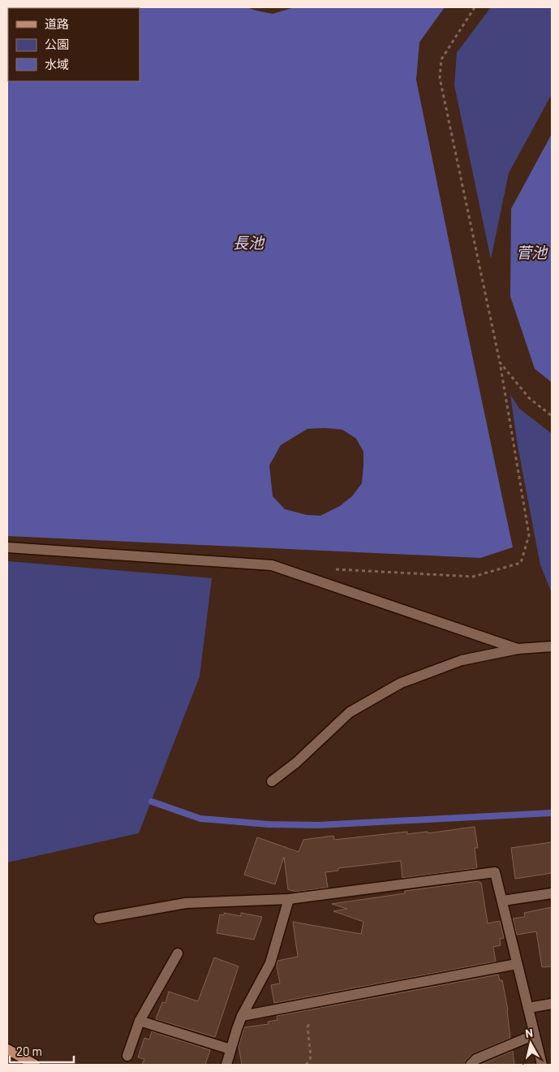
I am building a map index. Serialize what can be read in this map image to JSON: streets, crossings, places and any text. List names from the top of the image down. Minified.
{"water":["長池","菅池"],"legend":["道路","公園","水域"],"scale_bar":"20 m","north":"top"}
